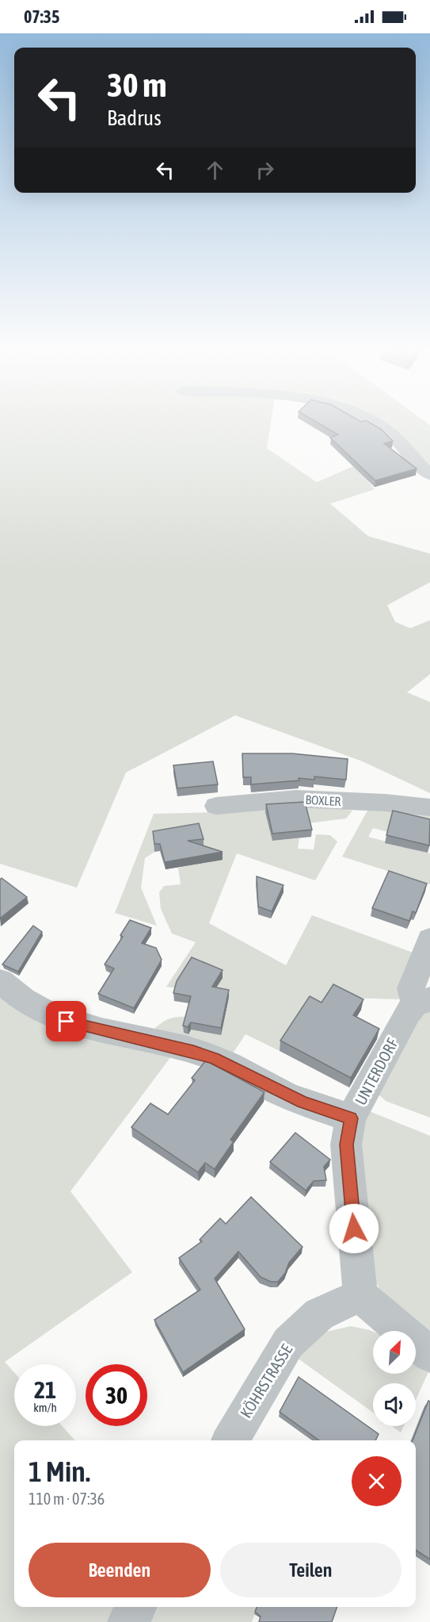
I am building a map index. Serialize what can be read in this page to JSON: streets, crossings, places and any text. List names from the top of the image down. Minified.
{"streets":{"street":["BOXLER","UNTERDORF","KÖHRSTRASSE"]},"crossings":[["UNTERDORF","KÖHRSTRASSE"]],"north":"top right","page":{"status":"07:35","turn":["30 m","Badrus"],"speed":"21 km/h","limit":"30","heading":["1 Min.","110 m · 07:36"],"buttons":["Beenden","Teilen"]}}
